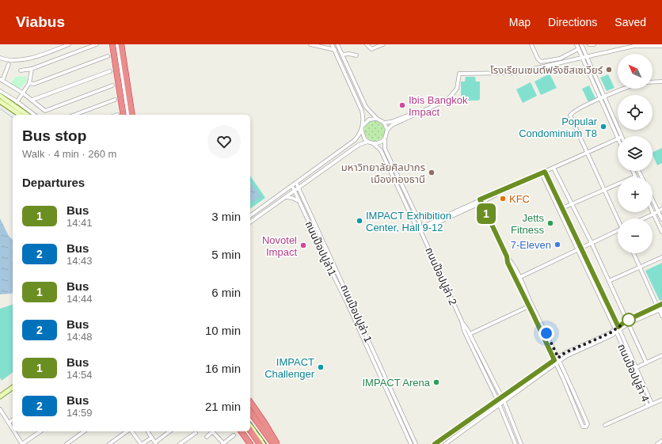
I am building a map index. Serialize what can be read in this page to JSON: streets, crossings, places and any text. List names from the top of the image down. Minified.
{"streets":{"street":["ถนนป๊อปปูล่า1","ถนนป๊อปปูล่า 2","ถนนป๊อปปูล่า 1","ถนนป๊อปปูล่า 4"]},"places":["โรงเรียนเซนต์ฟรังซีสเซเวียร์","Ibis Bangkok Impact","Popular Condominium T8","มหาวิทยาลัยศิลปากร เมืองทองธานี","KFC","IMPACT Exhibition Center, Hall 9-12","Jetts Fitness","7-Eleven","Novotel Impact","IMPACT Challenger","IMPACT Arena"],"lines":["bus line 1"],"north":"top left","page":{"header":"Viabus","nav":["Map","Directions","Saved"],"on_map":"1","map_buttons":["+","−"],"heading":[["Bus stop","Walk · 4 min · 260 m"],"Departures"],"list":[{"mark":"1","name":"Bus","note":"14:41","value":"3 min"},{"mark":"2","name":"Bus","note":"14:43","value":"5 min"},{"mark":"1","name":"Bus","note":"14:44","value":"6 min"},{"mark":"2","name":"Bus","note":"14:48","value":"10 min"},{"mark":"1","name":"Bus","note":"14:54","value":"16 min"},{"mark":"2","name":"Bus","note":"14:59","value":"21 min"}]}}
